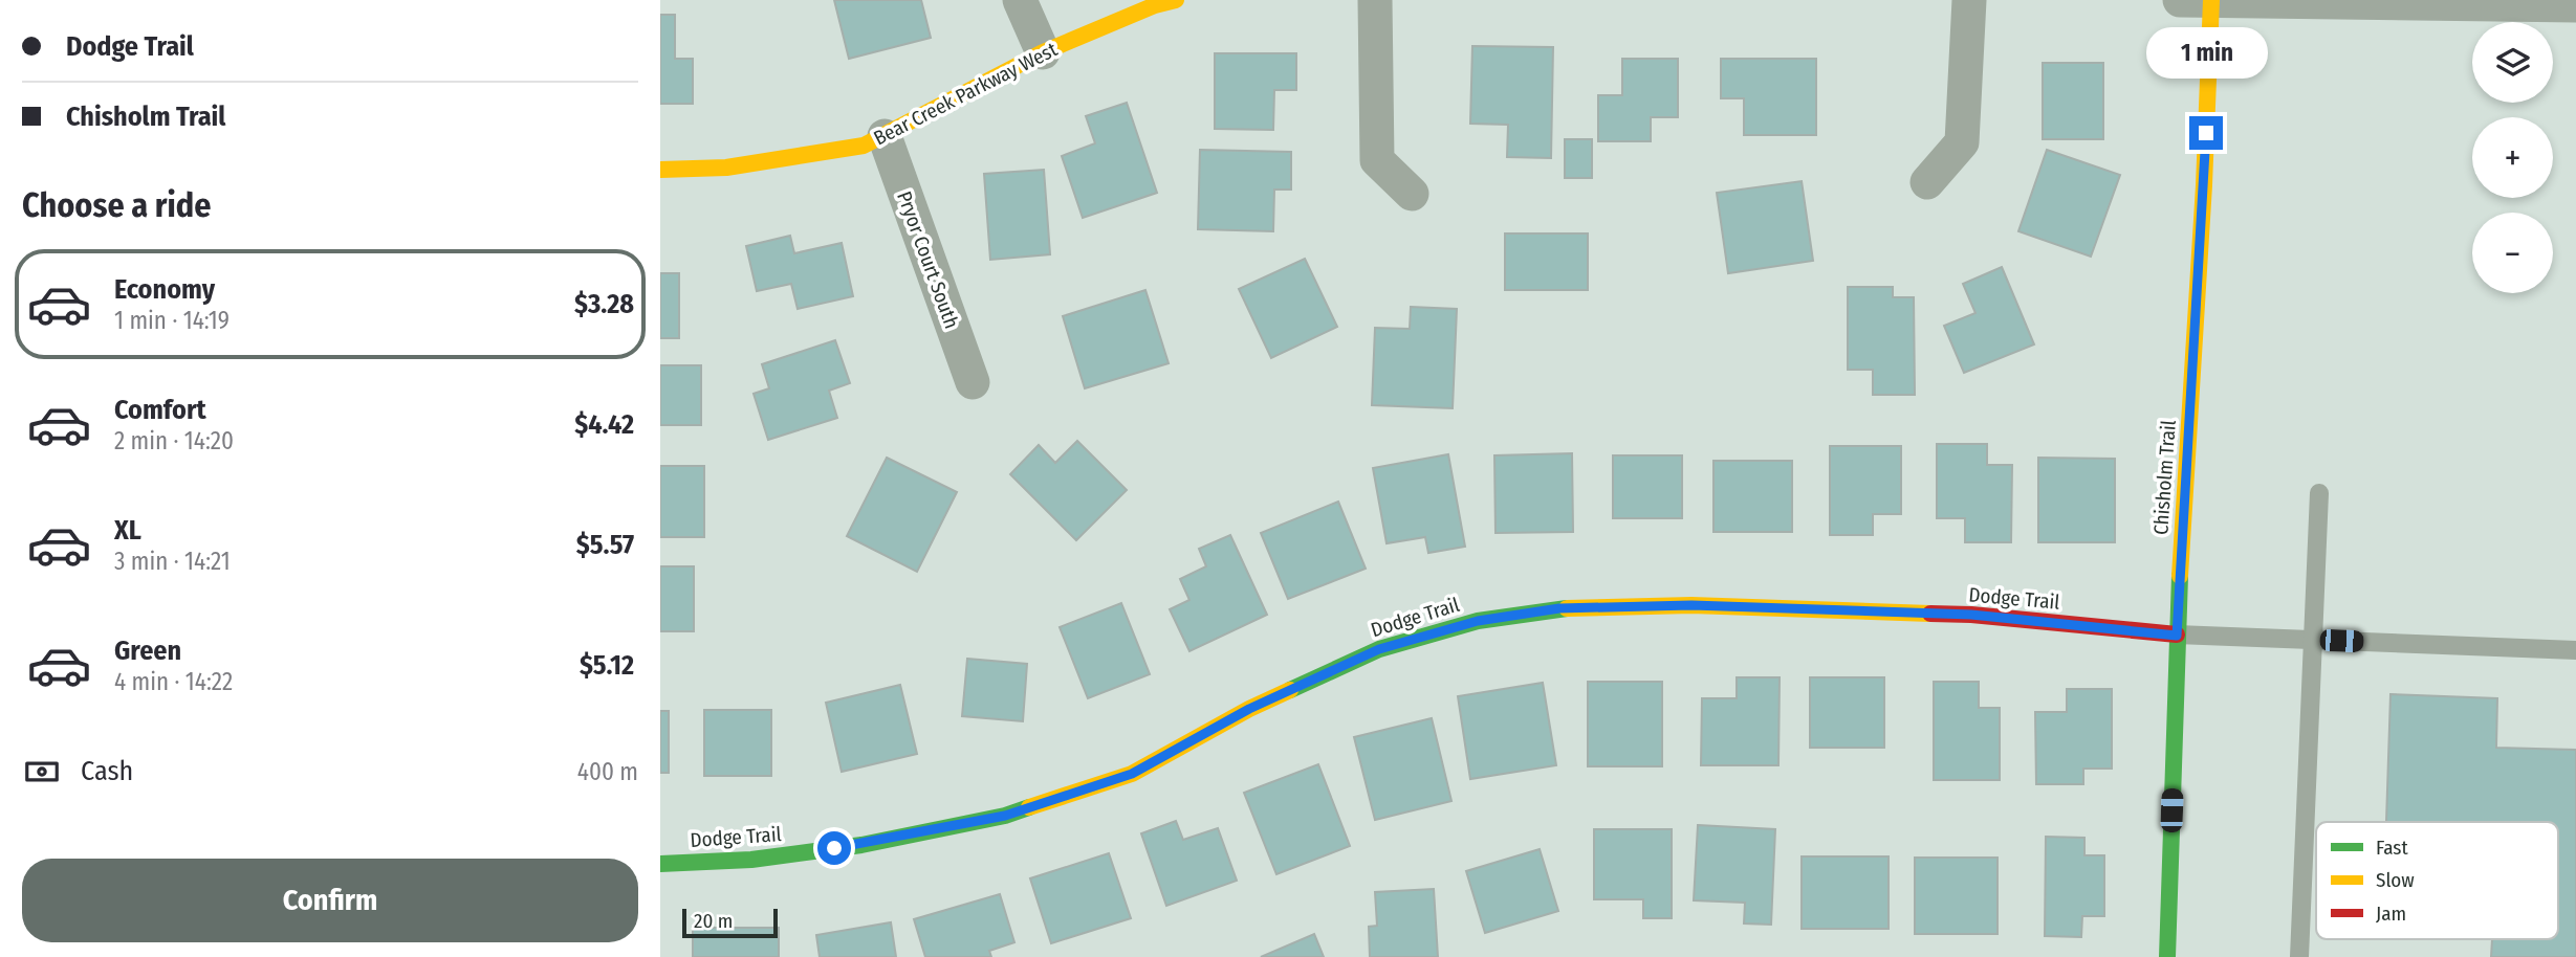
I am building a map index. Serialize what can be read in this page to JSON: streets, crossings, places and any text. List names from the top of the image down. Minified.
{"streets":{"street":["Bear Creek Parkway West","Pryor Court South","Chisholm Trail","Dodge Trail"]},"crossings":[["Bear Creek Parkway West","Pryor Court South"],["Chisholm Trail","Dodge Trail"]],"legend":["Fast","Slow","Jam"],"scale_bar":"20 m","page":{"banner":["Dodge Trail","Chisholm Trail"],"map_buttons":["+","−"],"bubble":"1 min","heading":"Choose a ride","list":[{"name":"Economy","note":"1 min · 14:19","value":"$3.28"},{"name":"Comfort","note":"2 min · 14:20","value":"$4.42"},{"name":"XL","note":"3 min · 14:21","value":"$5.57"},{"name":"Green","note":"4 min · 14:22","value":"$5.12"}],"pay":["Cash","400 m"],"buttons":"Confirm","scale":"20 m"}}
